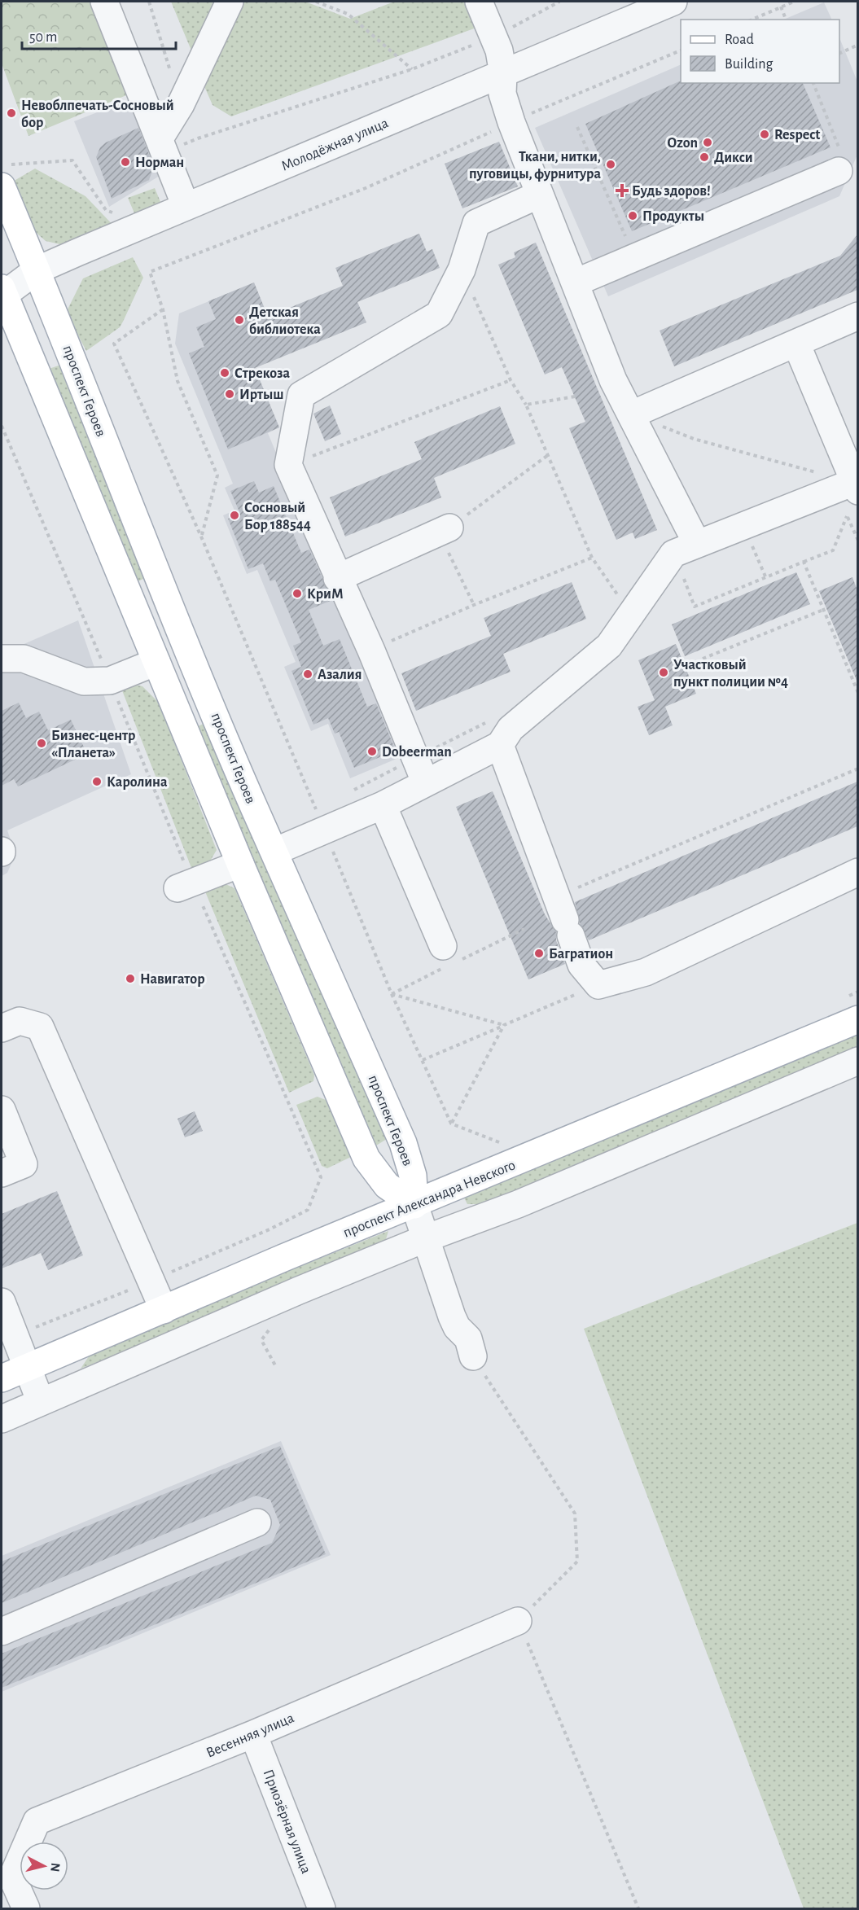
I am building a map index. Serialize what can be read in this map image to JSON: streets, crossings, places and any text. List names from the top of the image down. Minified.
{"streets":{"main road":["проспект Героев","проспект Александра Невского"],"street":["Молодёжная улица","Весенняя улица","Приозёрная улица"]},"crossings":[["Молодёжная улица","проспект Героев"],["проспект Героев","проспект Александра Невского"],["Весенняя улица","Приозёрная улица"]],"places":{"other":["Невоблпечать-Сосновый бор","Respect","Ozon","Дикси","Норман","Ткани, нитки, пуговицы, фурнитура","Продукты","Детская библиотека","Стрекоза","Иртыш","Сосновый Бор 188544","КриМ","Участковый пункт полиции №4","Азалия","Бизнес-центр «Планета»","Dobeerman","Каролина","Багратион","Навигатор"],"health":["Будь здоров!"]},"legend":["Road","Building"],"scale_bar":"50 m","north":"right"}
